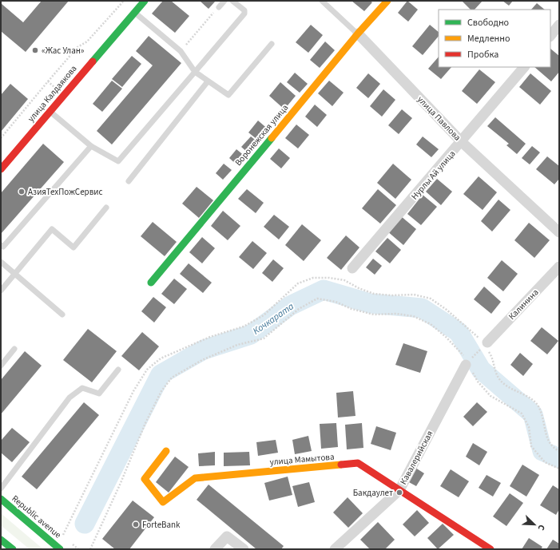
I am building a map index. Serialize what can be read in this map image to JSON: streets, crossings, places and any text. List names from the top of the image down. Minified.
{"streets":{"street":["улица Калдаякова","улица Павлова","Воронежская улица","Нурлы Ай улица","Калинина","Кавалерийская","улица Мамытова","Republic avenue"]},"crossings":[["улица Павлова","Воронежская улица"],["улица Павлова","Нурлы Ай улица"],["Кавалерийская","улица Мамытова"]],"water":["Кочкарата"],"places":["«Жас Улан»","АзияТехПожСервис","Бакдаулет","ForteBank"],"legend":["Свободно","Медленно","Пробка"],"north":"bottom right"}
